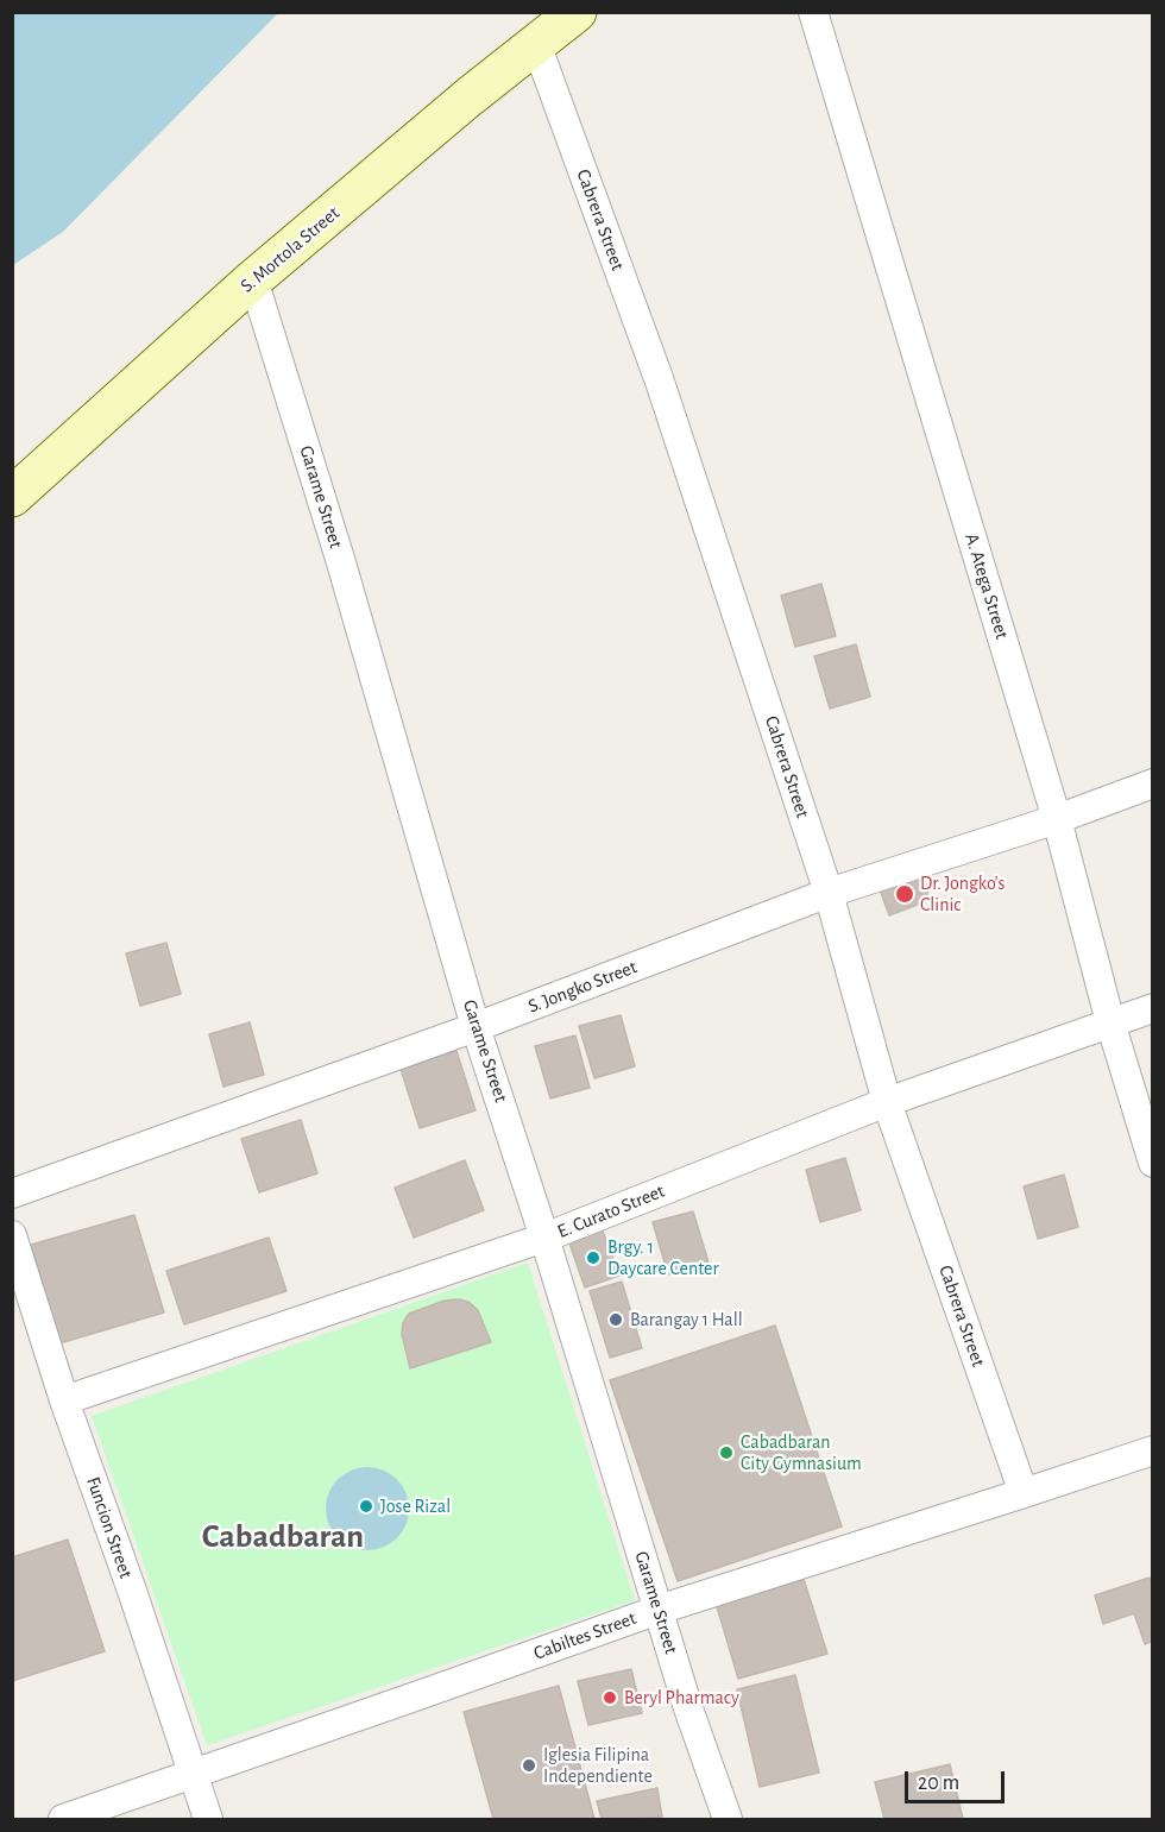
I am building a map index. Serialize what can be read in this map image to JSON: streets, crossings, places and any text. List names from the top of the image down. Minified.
{"streets":{"street":["Cabrera Street","S. Mortola Street","Garame Street","A. Atega Street","S. Jongko Street","E. Curato Street","Funcion Street","Cabiltes Street"]},"crossings":[["Cabrera Street","S. Mortola Street"],["Cabrera Street","S. Jongko Street"],["Cabrera Street","E. Curato Street"],["Cabrera Street","Cabiltes Street"],["S. Mortola Street","Garame Street"],["Garame Street","S. Jongko Street"],["Garame Street","E. Curato Street"],["Garame Street","Cabiltes Street"],["A. Atega Street","S. Jongko Street"],["A. Atega Street","E. Curato Street"],["E. Curato Street","Funcion Street"],["Funcion Street","Cabiltes Street"]],"districts":["Cabadbaran"],"places":["Dr. Jongko's Clinic","Brgy. 1 Daycare Center","Barangay 1 Hall","Cabadbaran City Gymnasium","Jose Rizal","Beryl Pharmacy","Iglesia Filipina Independiente"],"scale_bar":"20 m"}
